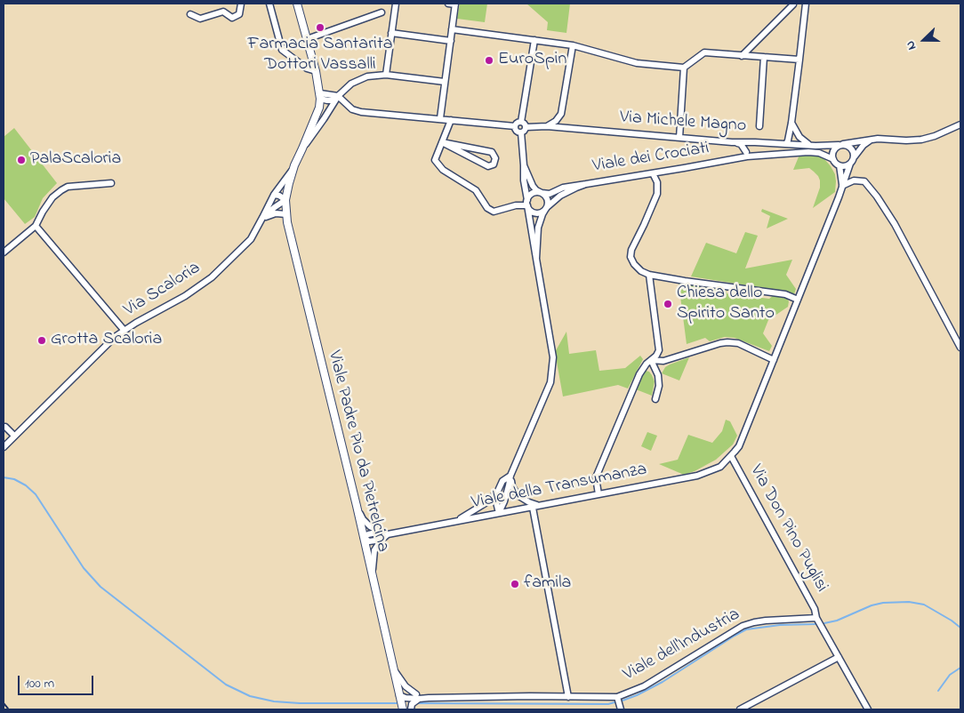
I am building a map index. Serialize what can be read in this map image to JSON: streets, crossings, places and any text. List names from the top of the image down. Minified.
{"streets":{"main road":["Via Scaloria","Viale Padre Pio da Pietrelcina"],"street":["Via Michele Magno","Viale dei Crociati","Viale della Transumanza","Via Don Pino Puglisi","Viale dell'Industria"]},"crossings":[["Via Michele Magno","Viale dei Crociati"],["Via Scaloria","Viale Padre Pio da Pietrelcina"],["Viale Padre Pio da Pietrelcina","Viale della Transumanza"],["Viale Padre Pio da Pietrelcina","Viale dell'Industria"],["Viale della Transumanza","Via Don Pino Puglisi"],["Via Don Pino Puglisi","Viale dell'Industria"]],"places":["Farmacia Santarita Dottori Vassalli","EuroSpin","PalaScaloria","Chiesa dello Spirito Santo","Grotta Scaloria","famila"],"scale_bar":"100 m","north":"left"}
